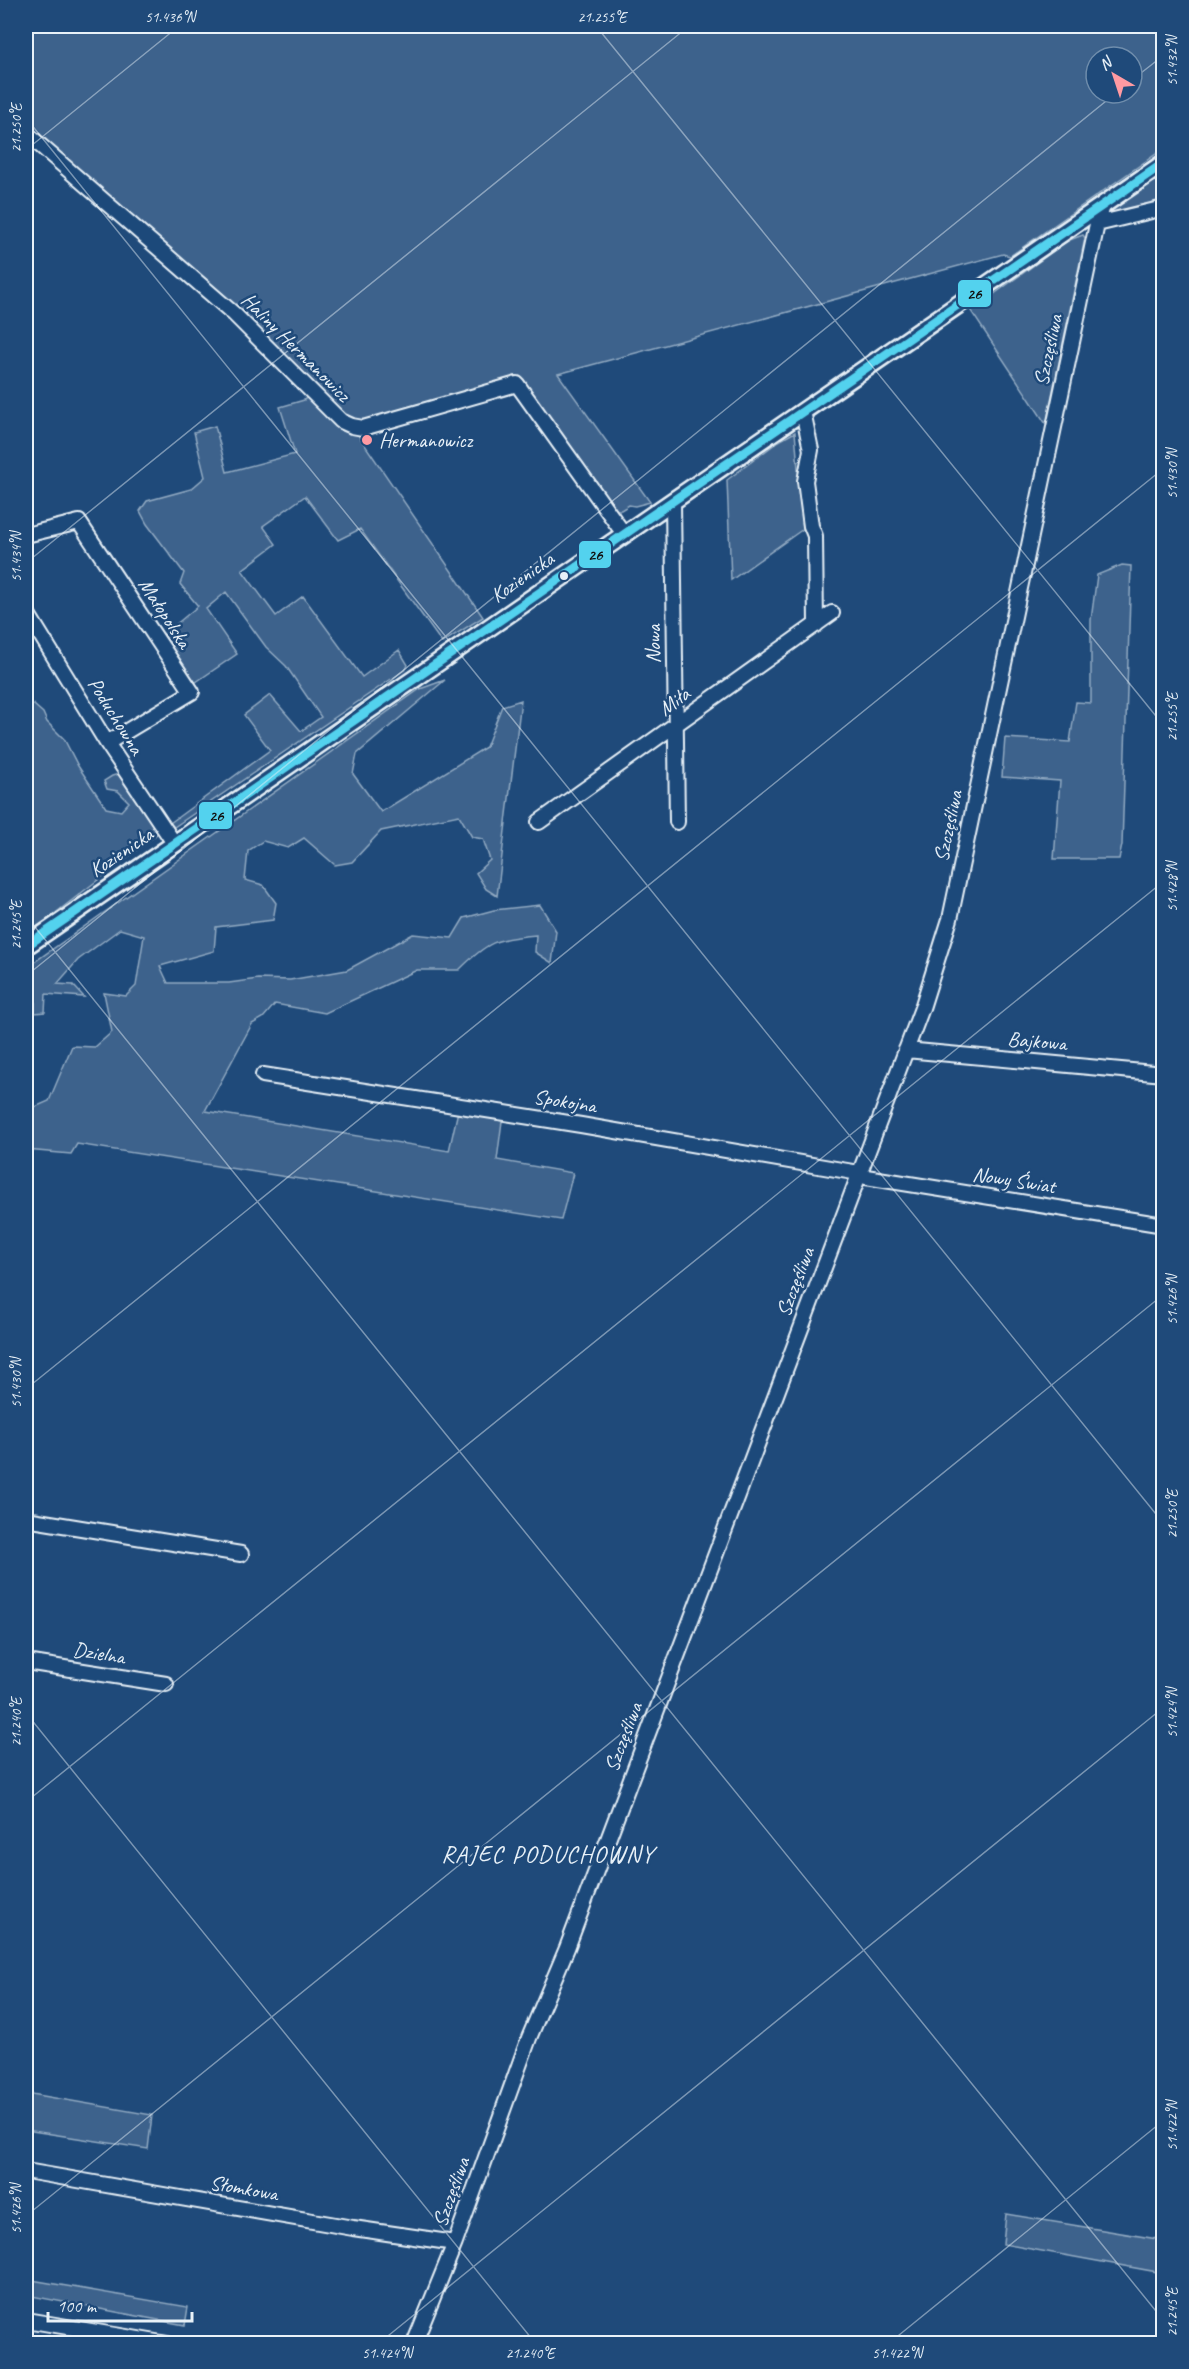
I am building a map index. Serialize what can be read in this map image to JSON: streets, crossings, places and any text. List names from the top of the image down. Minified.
{"streets":{"main road":["Kozienicka"],"street":["Haliny Hermanowicz","Szczęśliwa","Małopolska","Nowa","Miła","Poduchowna","Bajkowa","Spokojna","Nowy Świat","Dzielna","Słomkowa"]},"crossings":[["Haliny Hermanowicz","Kozienicka"],["Szczęśliwa","Kozienicka"],["Szczęśliwa","Bajkowa"],["Szczęśliwa","Spokojna"],["Szczęśliwa","Nowy Świat"],["Szczęśliwa","Słomkowa"],["Kozienicka","Nowa"],["Kozienicka","Poduchowna"],["Małopolska","Poduchowna"],["Nowa","Miła"],["Spokojna","Nowy Świat"]],"districts":["RAJEC PODUCHOWNY"],"places":["Hermanowicz"],"lines":["transit line 26"],"scale_bar":"100 m","north":"top left","coordinates":["51.436°N","21.255°E","51.432°N","21.250°E","51.430°N","51.434°N","51.428°N","21.245°E","51.426°N","51.424°N","21.240°E","51.422°N"]}
